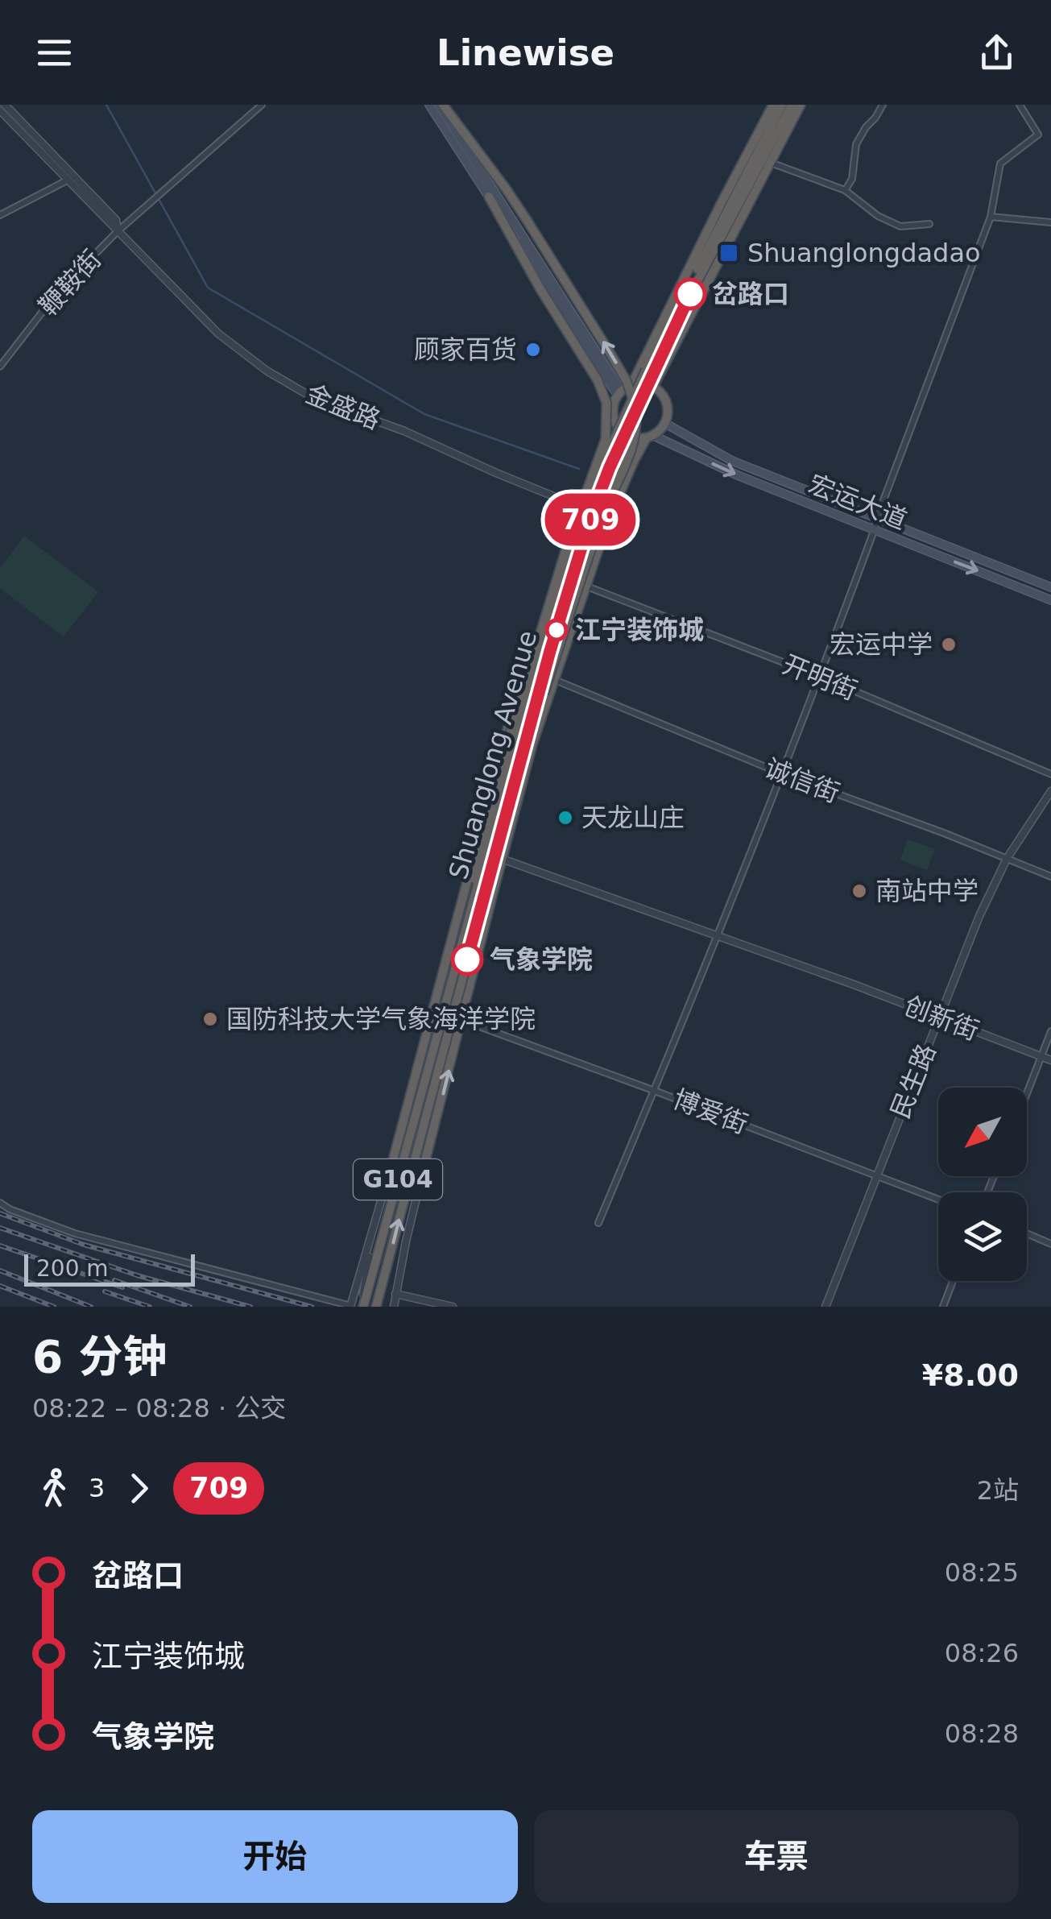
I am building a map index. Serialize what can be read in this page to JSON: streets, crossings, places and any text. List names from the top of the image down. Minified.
{"streets":{"highway":["Shuanglong Avenue","G104"],"main road":["宏运大道"],"street":["鞭鞍街","金盛路","开明街","诚信街","创新街","民生路","博爱街"]},"crossings":[["鞭鞍街","金盛路"],["金盛路","Shuanglong Avenue"],["宏运大道","Shuanglong Avenue"],["开明街","Shuanglong Avenue"],["Shuanglong Avenue","诚信街"],["Shuanglong Avenue","创新街"],["Shuanglong Avenue","博爱街"],["诚信街","民生路"],["创新街","民生路"],["民生路","博爱街"]],"places":{"transit":["Shuanglongdadao"],"other":["岔路口","顾家百货","江宁装饰城","宏运中学","天龙山庄","南站中学","气象学院","国防科技大学气象海洋学院"]},"lines":["bus line 709"],"scale_bar":"200 m","north":"bottom left","page":{"header":"Linewise","on_map":"709","scale":"200 m","heading":["6 分钟","08:22 – 08:28 · 公交","¥8.00"],"legs":["3","709","2站"],"list":[{"name":"岔路口","value":"08:25"},{"name":"江宁装饰城","value":"08:26"},{"name":"气象学院","value":"08:28"}],"buttons":["开始","车票"]}}
